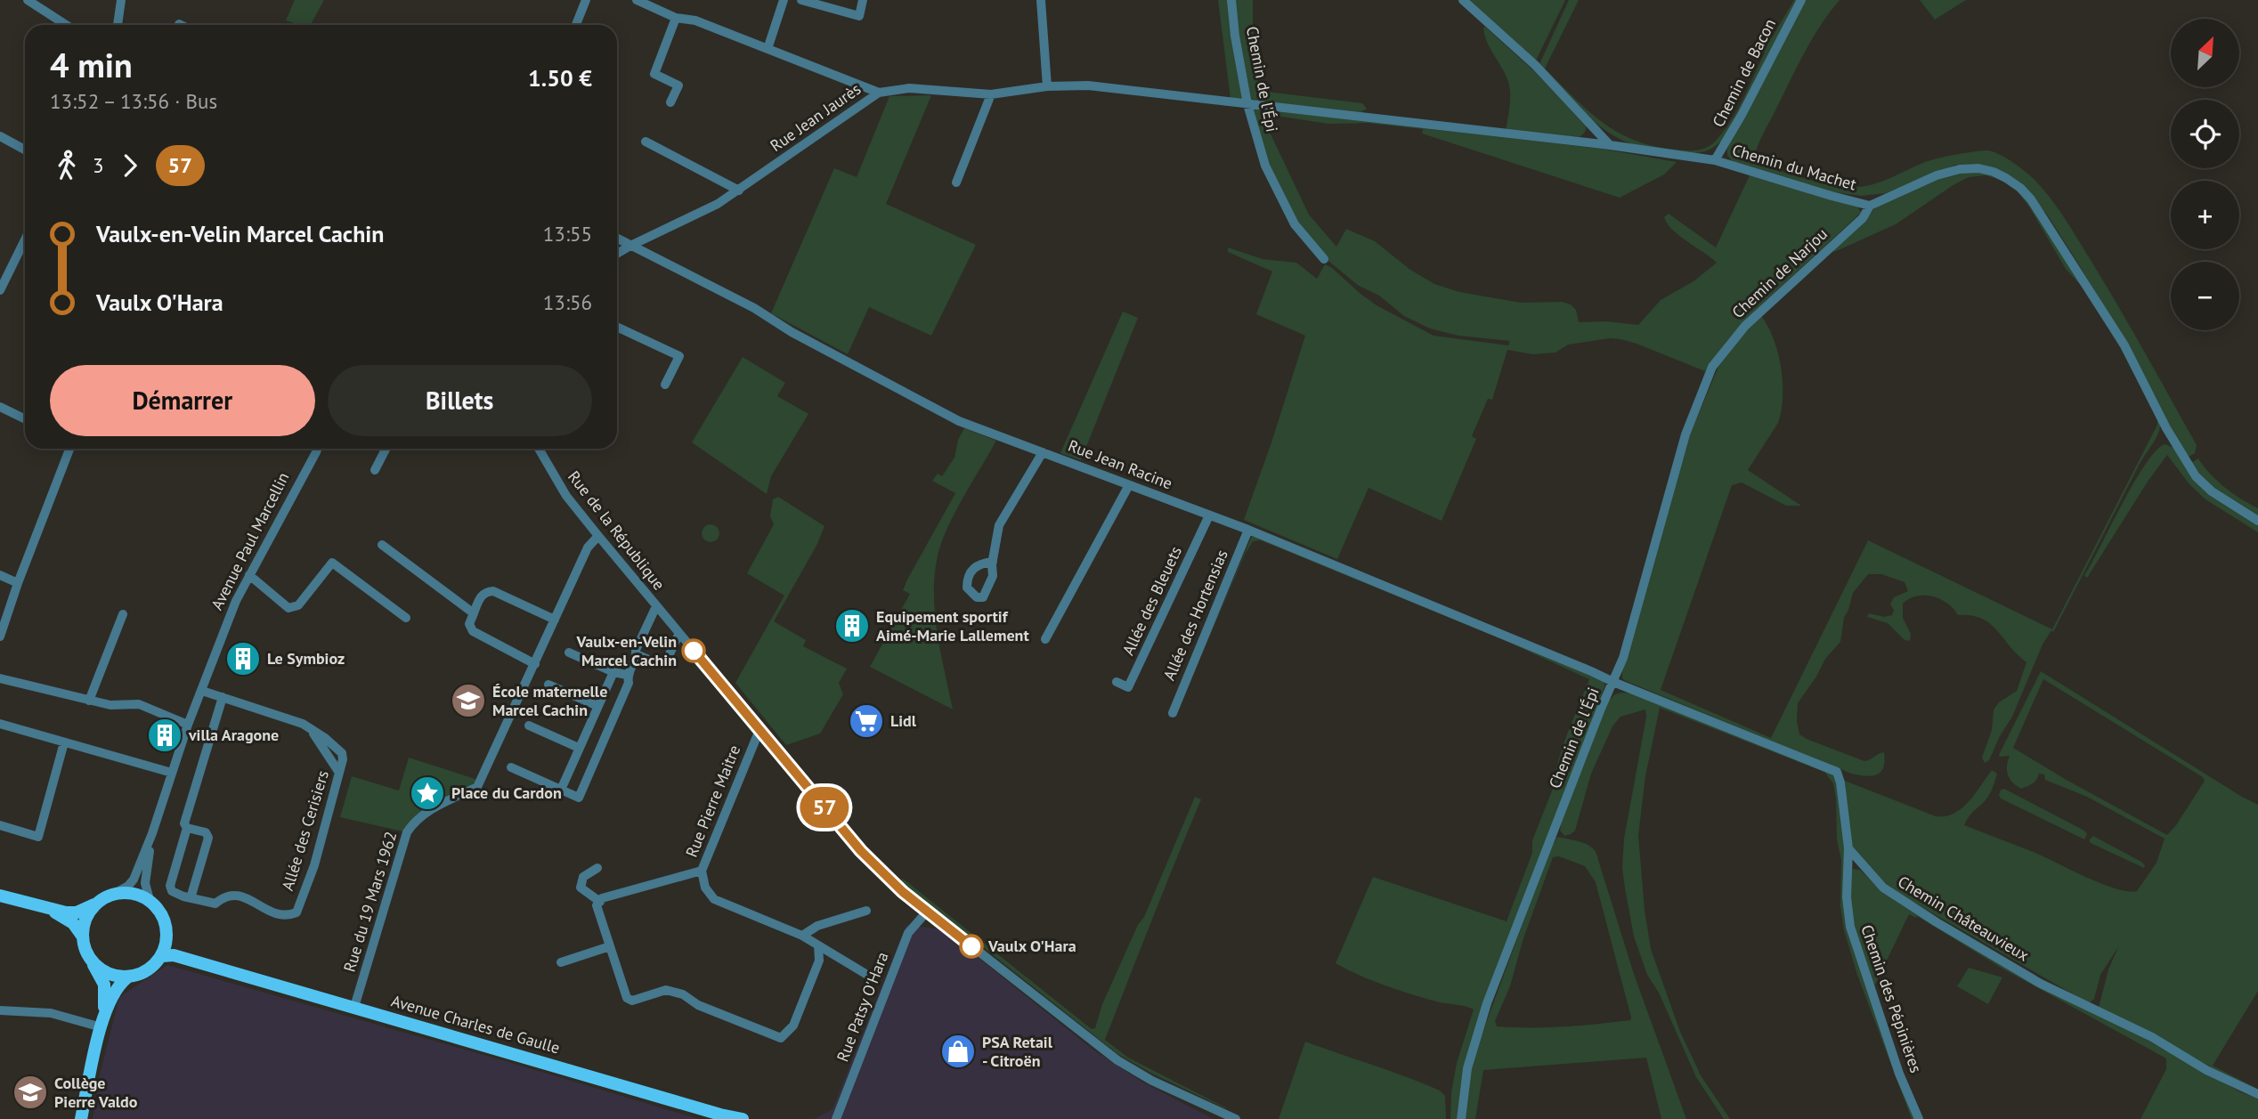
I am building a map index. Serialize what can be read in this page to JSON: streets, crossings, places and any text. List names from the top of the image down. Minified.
{"streets":{"main road":["Avenue Charles de Gaulle"],"street":["Chemin de Bacon","Chemin de l'Épi","Rue Jean Jaurès","Chemin du Machet","Chemin de Narjou","Rue Jean Racine","Rue de la République","Avenue Paul Marcellin","Allée des Bleuets","Allée des Hortensias","Rue Pierre Maitre","Allée des Cerisiers","Rue du 19 Mars 1962","Chemin Châteauvieux","Chemin des Pépinières","Rue Patsy O'Hara"]},"crossings":[["Chemin de Bacon","Chemin du Machet"],["Chemin de l'Épi","Rue Jean Jaurès"],["Chemin de l'Épi","Chemin du Machet"],["Chemin de l'Épi","Chemin de Narjou"],["Chemin de l'Épi","Rue Jean Racine"],["Rue Jean Jaurès","Chemin du Machet"],["Rue Jean Jaurès","Rue Jean Racine"],["Chemin du Machet","Chemin de Narjou"],["Rue Jean Racine","Allée des Bleuets"],["Rue Jean Racine","Allée des Hortensias"],["Rue de la République","Rue Pierre Maitre"],["Rue de la République","Rue du 19 Mars 1962"],["Rue de la République","Rue Patsy O'Hara"],["Avenue Paul Marcellin","Allée des Cerisiers"],["Avenue Paul Marcellin","Avenue Charles de Gaulle"],["Rue du 19 Mars 1962","Avenue Charles de Gaulle"],["Chemin Châteauvieux","Chemin des Pépinières"]],"places":{"building":["Equipement sportif Aimé-Marie Lallement","Le Symbioz","villa Aragone"],"other":["Vaulx-en-Velin Marcel Cachin","Vaulx O'Hara"],"school or university":["École maternelle Marcel Cachin","Collège Pierre Valdo"],"supermarket":["Lidl"],"place":["Place du Cardon"],"shop":["PSA Retail - Citroën"]},"lines":["bus line 57"],"north":"top right","page":{"on_map":"57","map_buttons":["+","−"],"heading":["4 min","13:52 – 13:56 · Bus","1.50 €"],"legs":["3","57"],"list":[{"name":"Vaulx-en-Velin Marcel Cachin","value":"13:55"},{"name":"Vaulx O'Hara","value":"13:56"}],"buttons":["Démarrer","Billets"]}}
